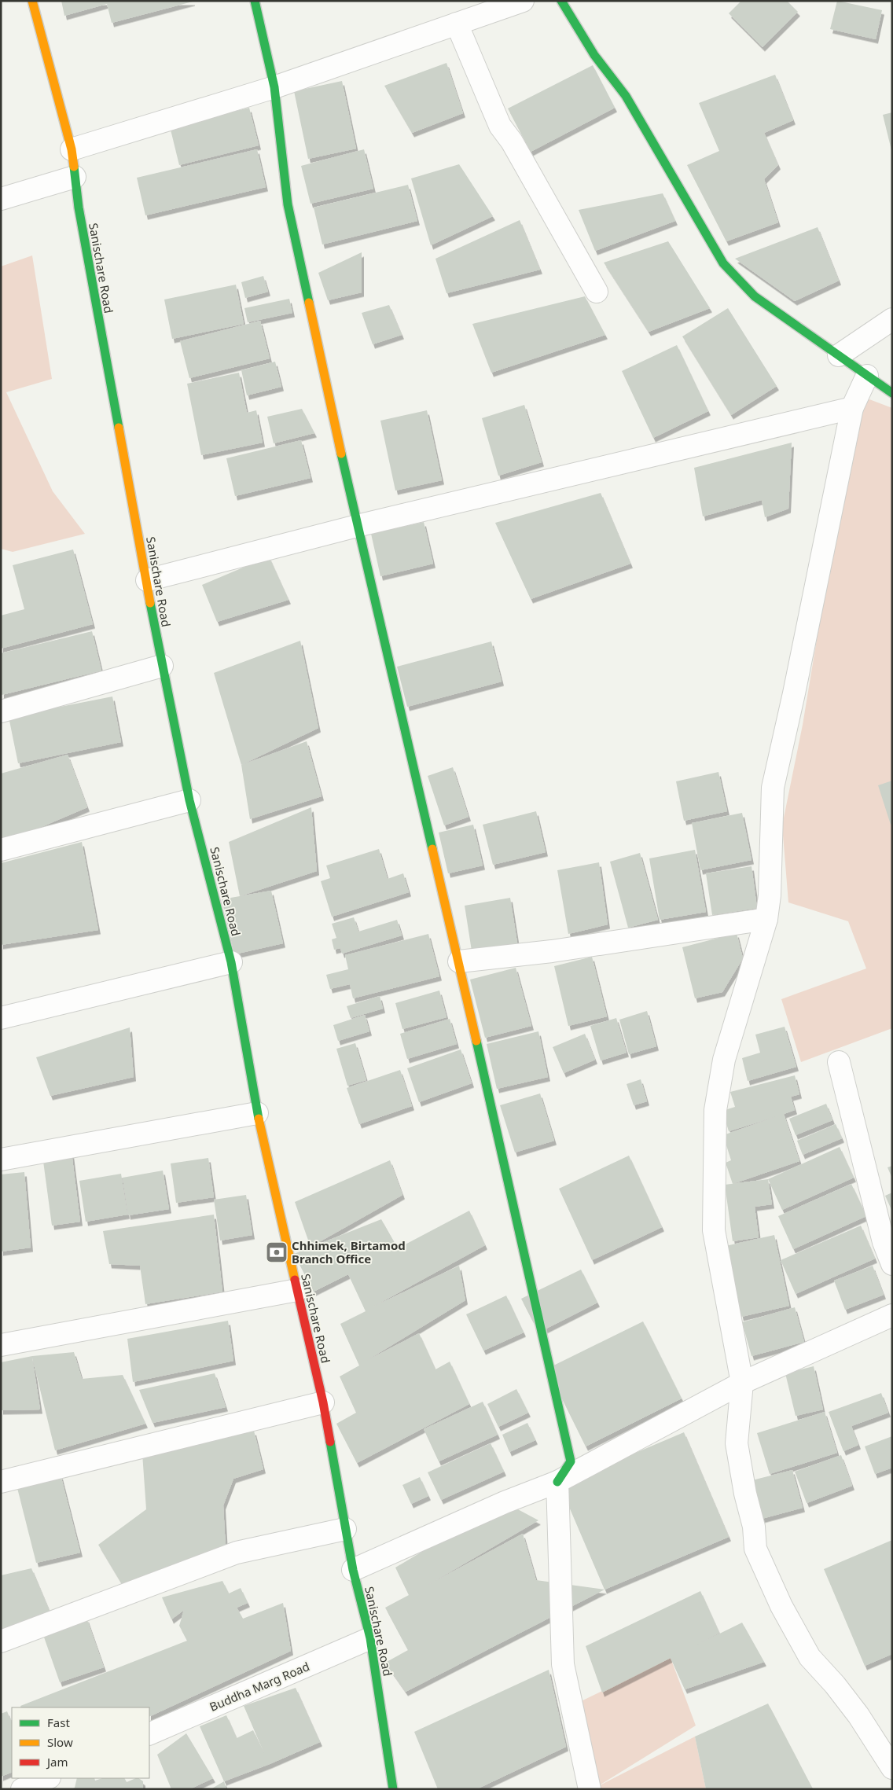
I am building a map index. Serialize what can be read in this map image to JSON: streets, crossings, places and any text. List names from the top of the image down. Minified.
{"streets":{"street":["Sanischare Road","Buddha Marg Road"]},"crossings":[["Sanischare Road","Buddha Marg Road"]],"places":{"bank":["Chhimek, Birtamod Branch Office"]},"legend":["Fast","Slow","Jam"]}
